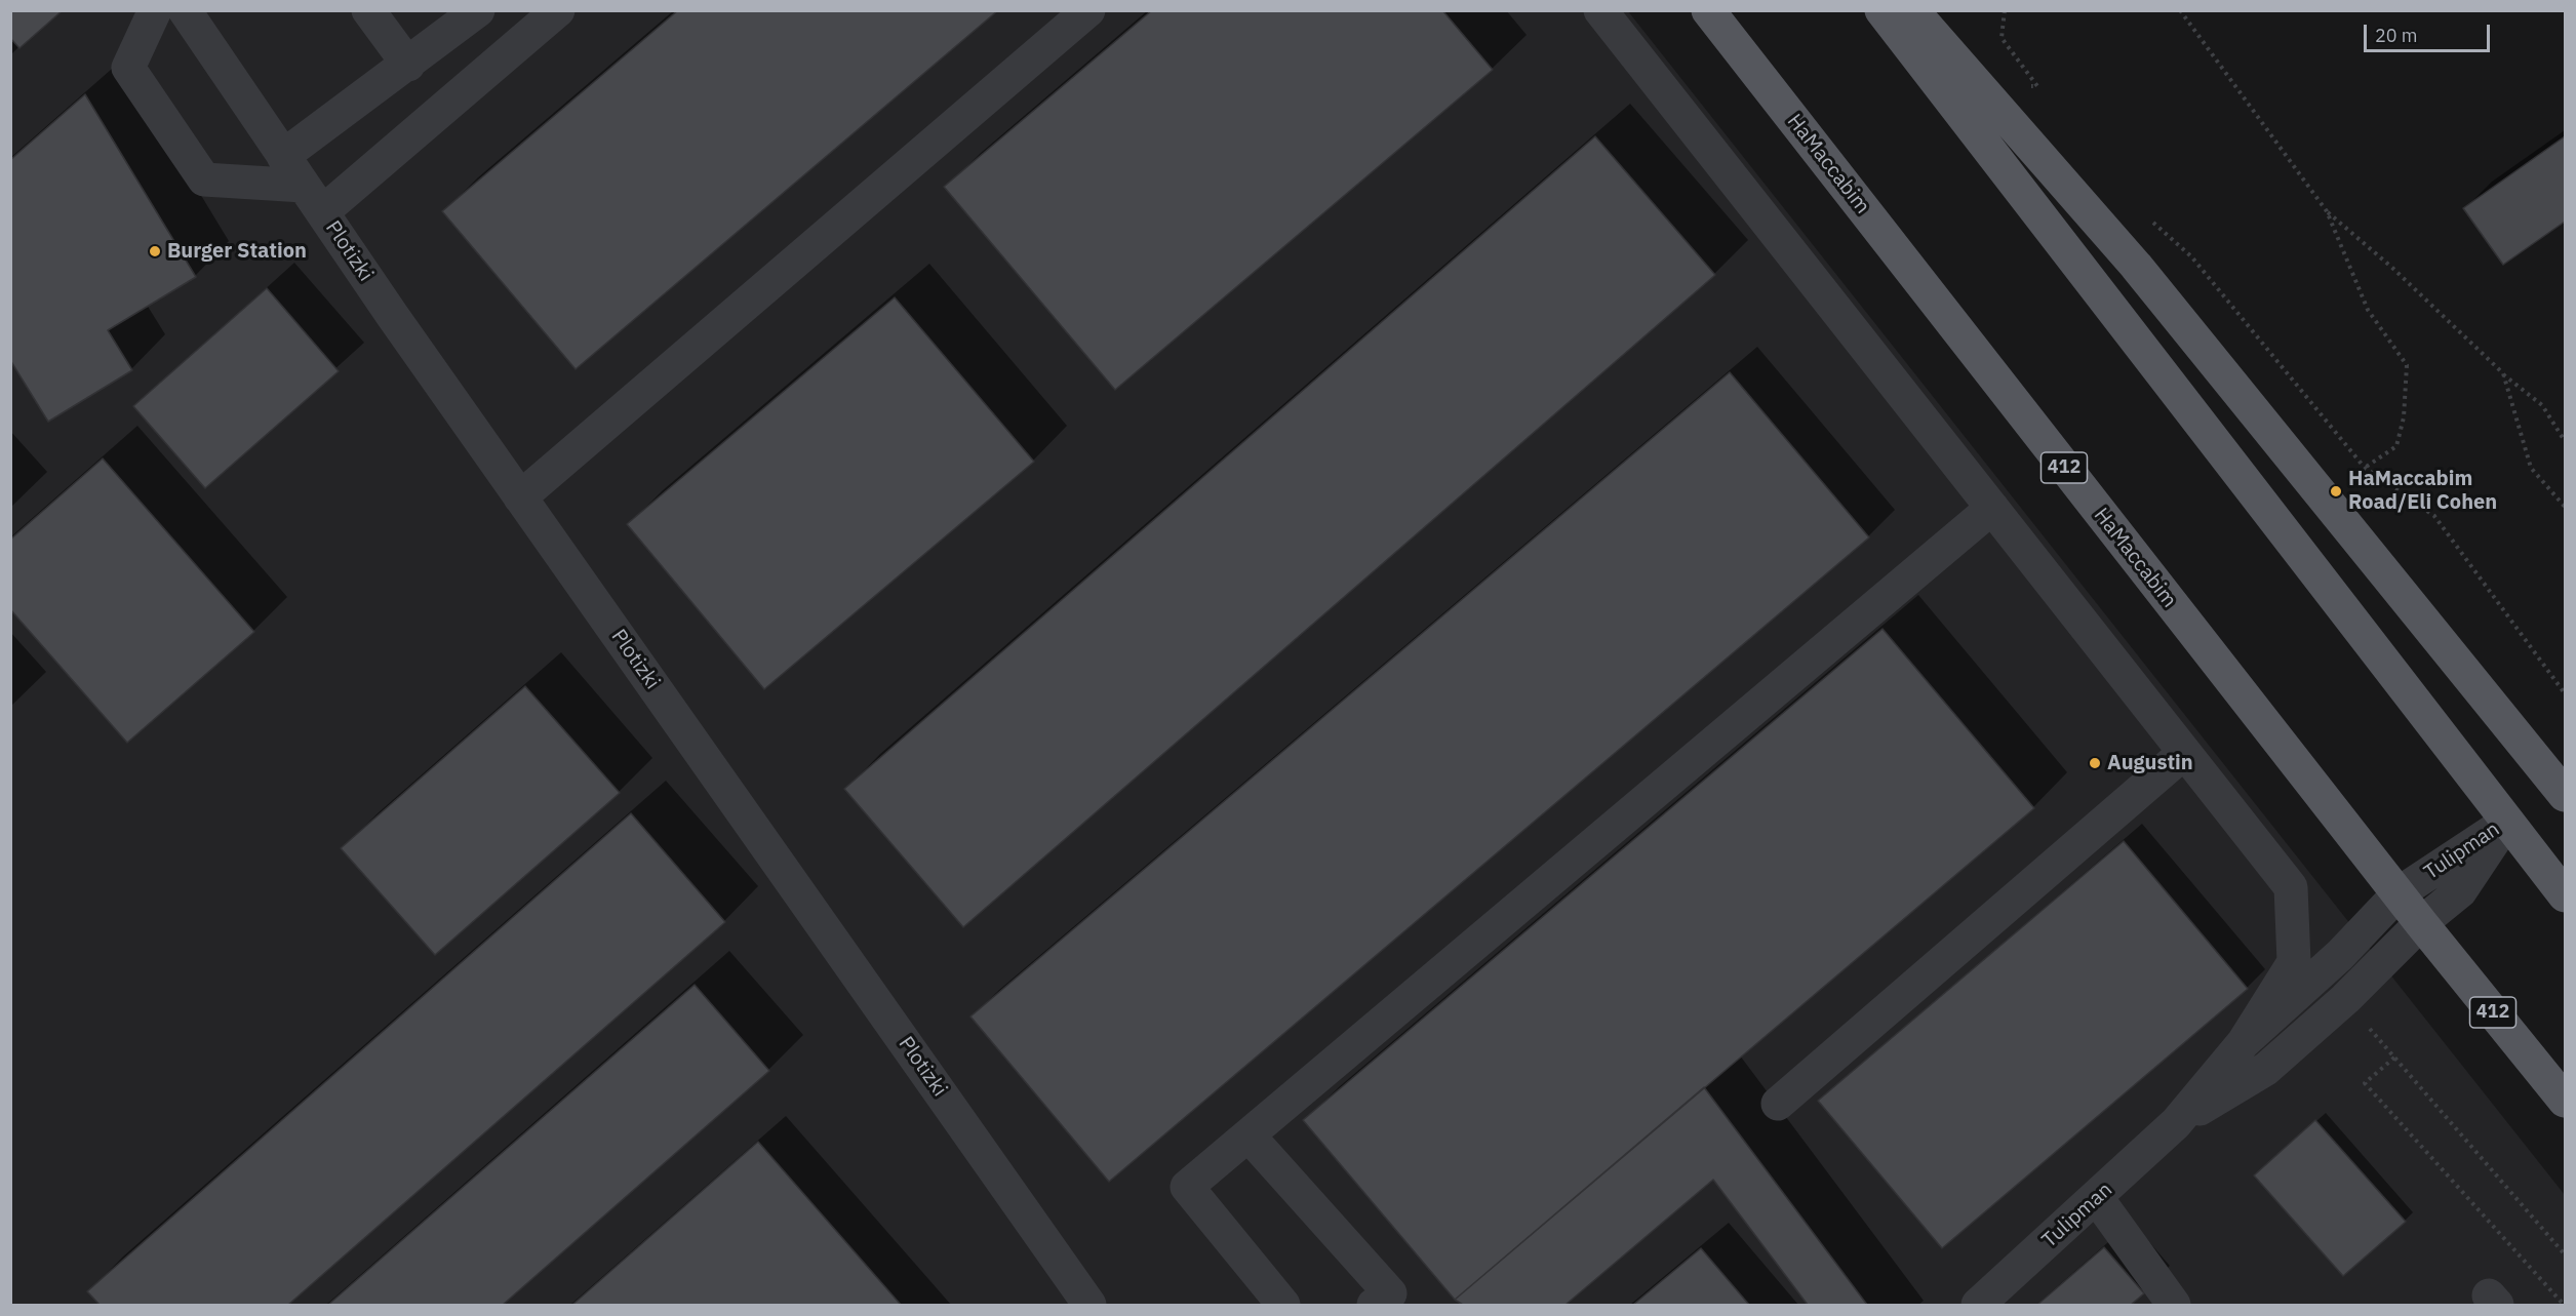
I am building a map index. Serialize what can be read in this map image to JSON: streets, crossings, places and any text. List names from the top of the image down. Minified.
{"streets":{"main road":["HaMaccabim","412"],"street":["Plotizki","Tulipman"]},"crossings":[["HaMaccabim","Tulipman"]],"places":["Burger Station","HaMaccabim Road/Eli Cohen","Augustin"],"scale_bar":"20 m"}
